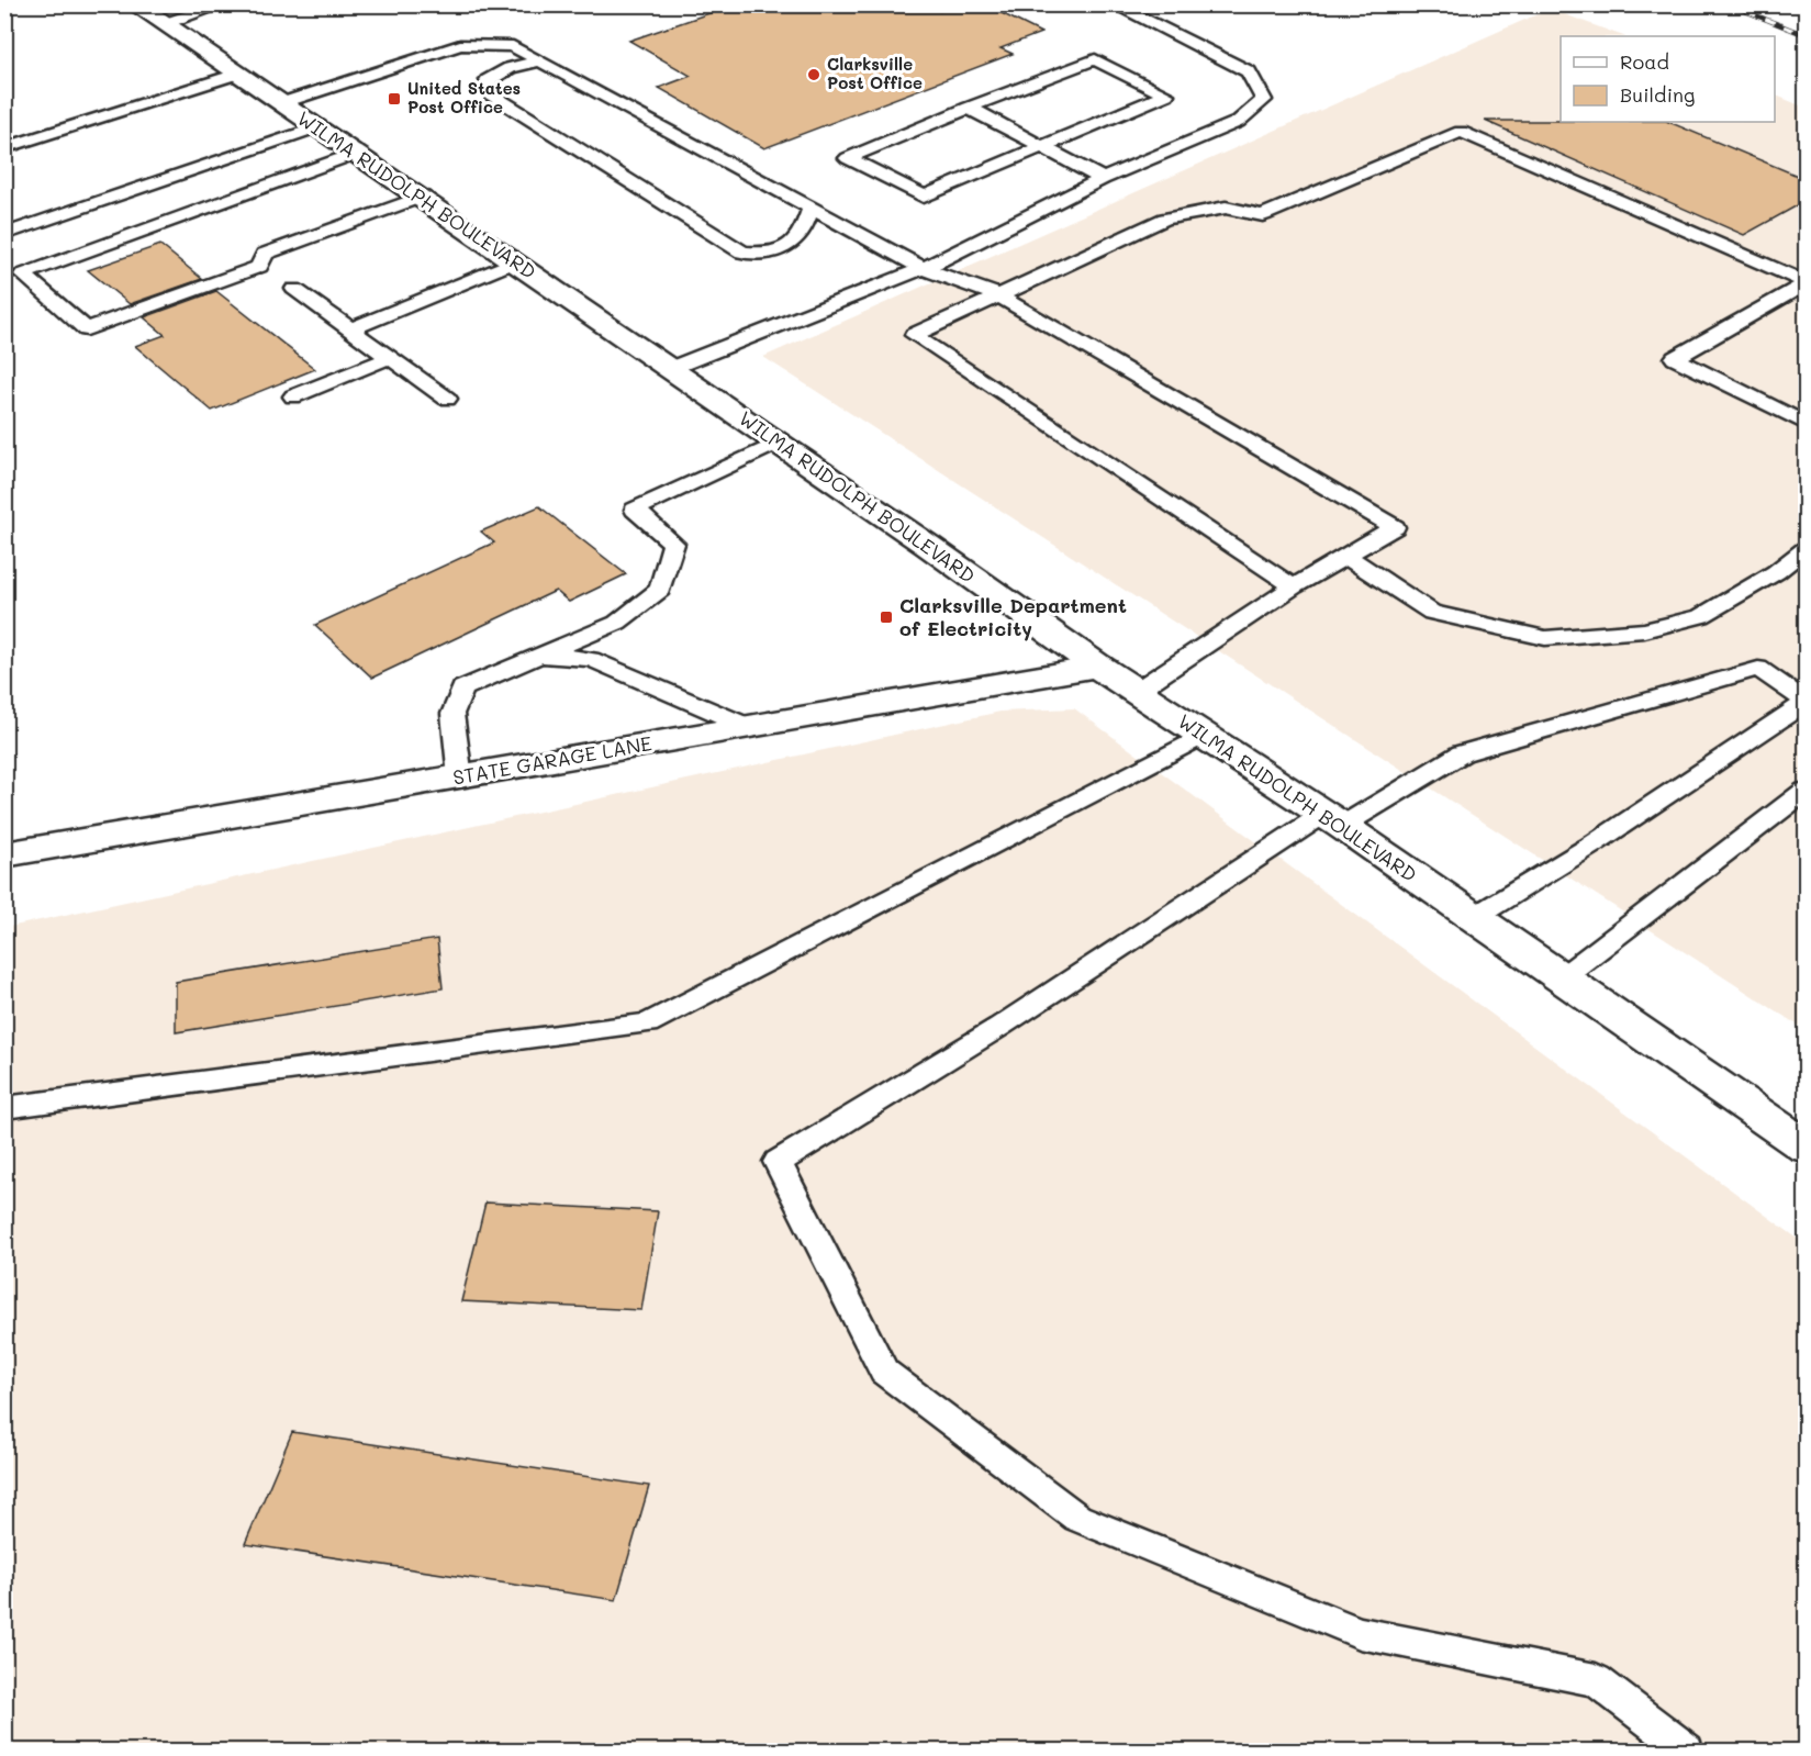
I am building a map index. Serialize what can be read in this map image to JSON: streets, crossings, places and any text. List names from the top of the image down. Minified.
{"streets":{"main road":["WILMA RUDOLPH BOULEVARD","STATE GARAGE LANE"]},"crossings":[["WILMA RUDOLPH BOULEVARD","STATE GARAGE LANE"]],"places":{"other":["Clarksville Post Office"],"transit":["United States Post Office","Clarksville Department of Electricity"]},"legend":["Road","Building"]}
